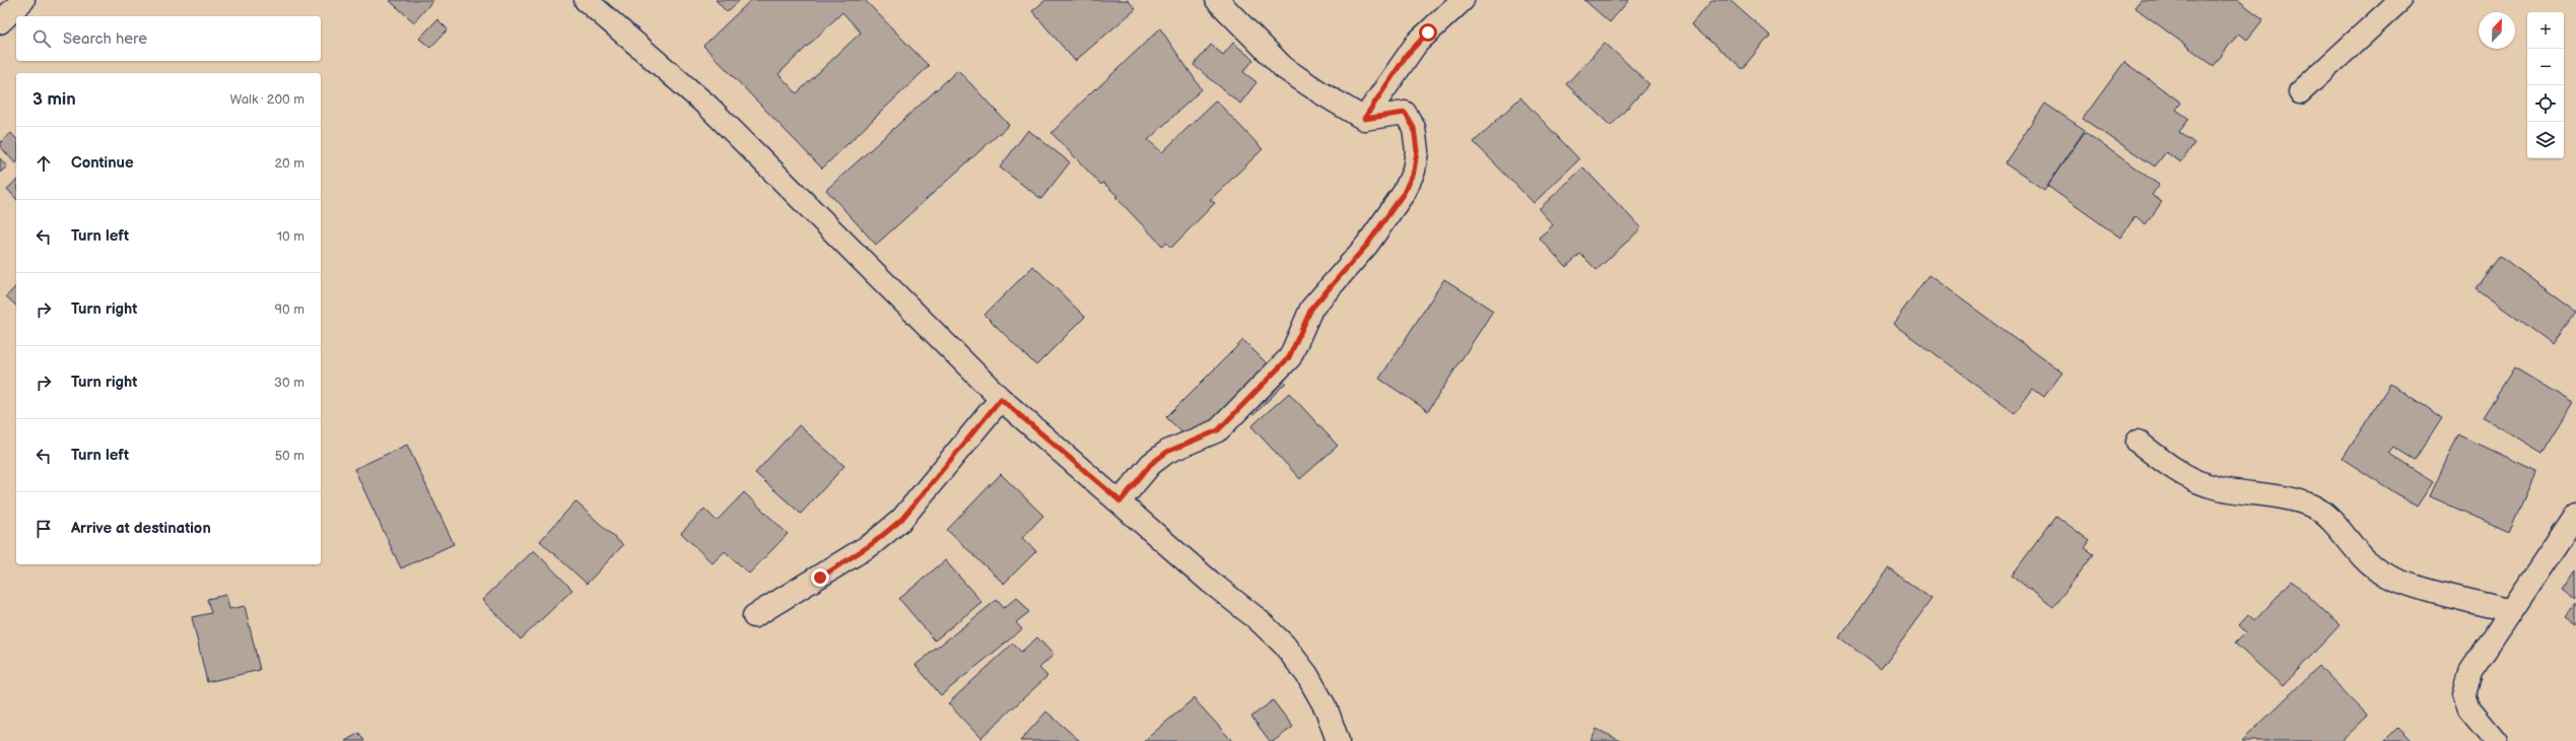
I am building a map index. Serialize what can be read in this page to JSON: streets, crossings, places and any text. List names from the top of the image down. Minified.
{"north":"top right","page":{"map_buttons":["+","−"],"search":"Search here","heading":["3 min","Walk · 200 m"],"list":[["Continue","20 m"],["Turn left","10 m"],["Turn right","90 m"],["Turn right","30 m"],["Turn left","50 m"],"Arrive at destination"]}}
